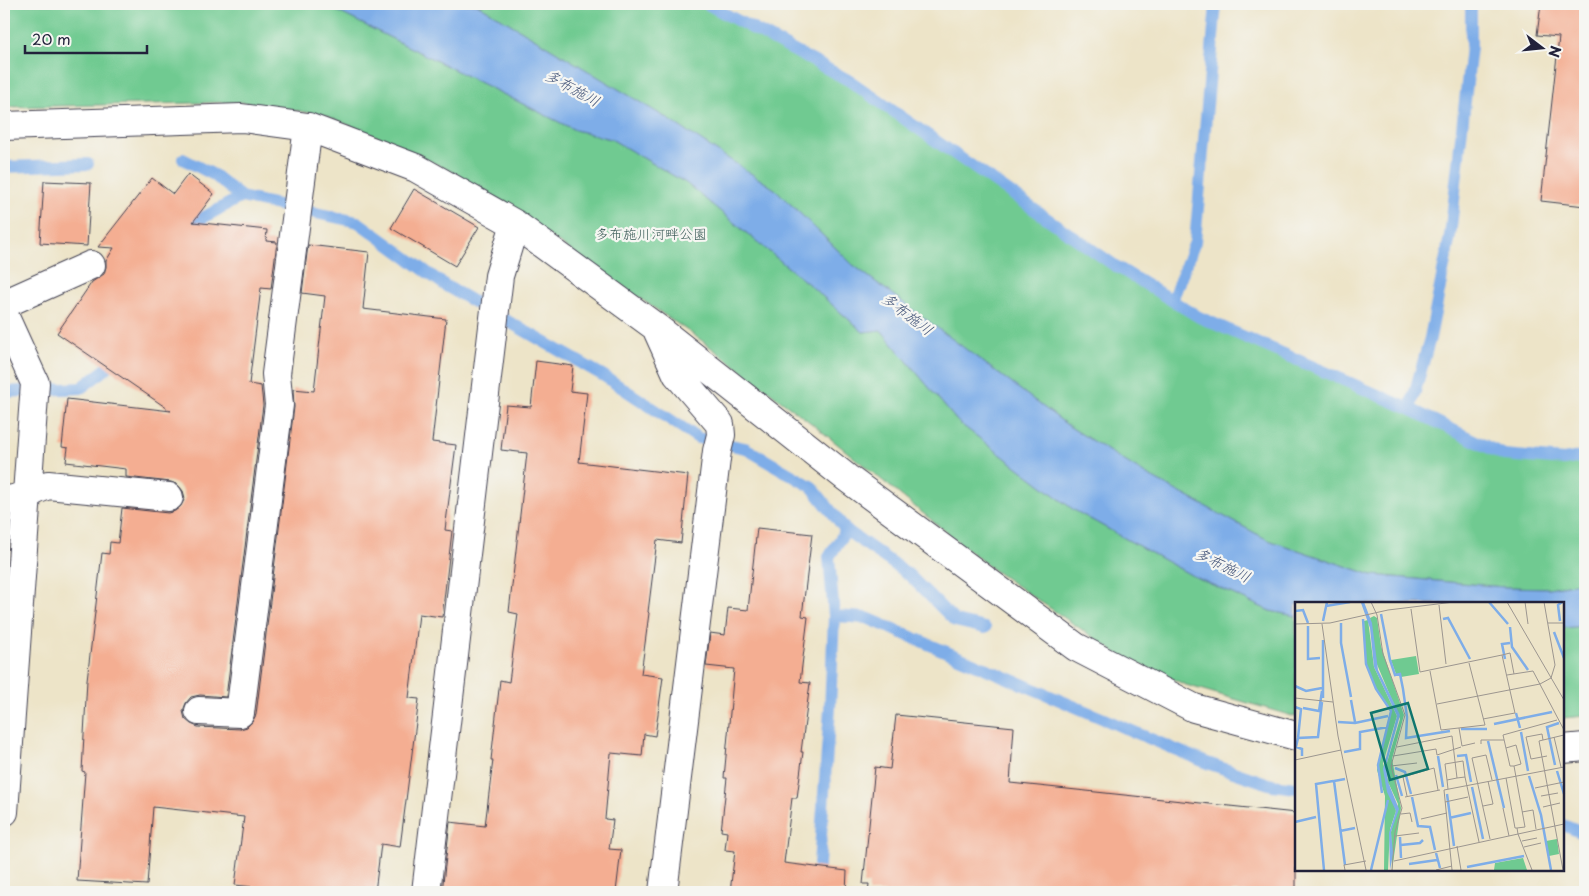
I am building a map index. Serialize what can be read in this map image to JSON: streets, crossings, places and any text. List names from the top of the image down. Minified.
{"water":["多布施川"],"parks":["多布施川河畔公園"],"scale_bar":"20 m","north":"right"}
